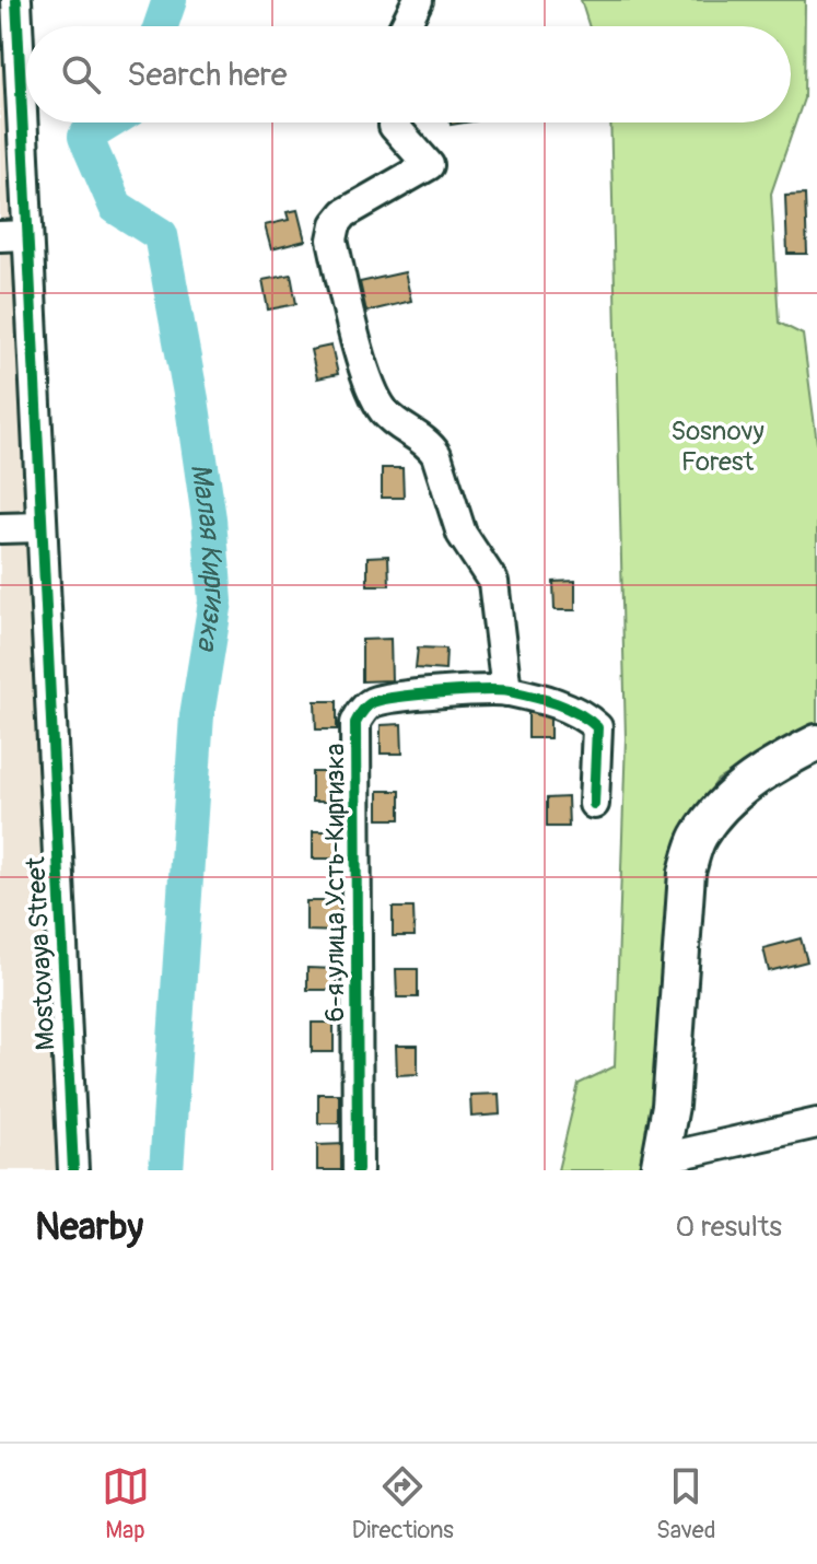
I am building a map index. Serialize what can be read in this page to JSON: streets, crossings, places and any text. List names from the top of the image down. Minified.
{"streets":{"street":["6-я улица Усть-Киргизка","Mostovaya Street"]},"water":["Малая Киргизка"],"parks":["Sosnovy Forest"],"page":{"search":"Search here","heading":["Nearby","0 results"],"nav":["Map","Directions","Saved"]}}
